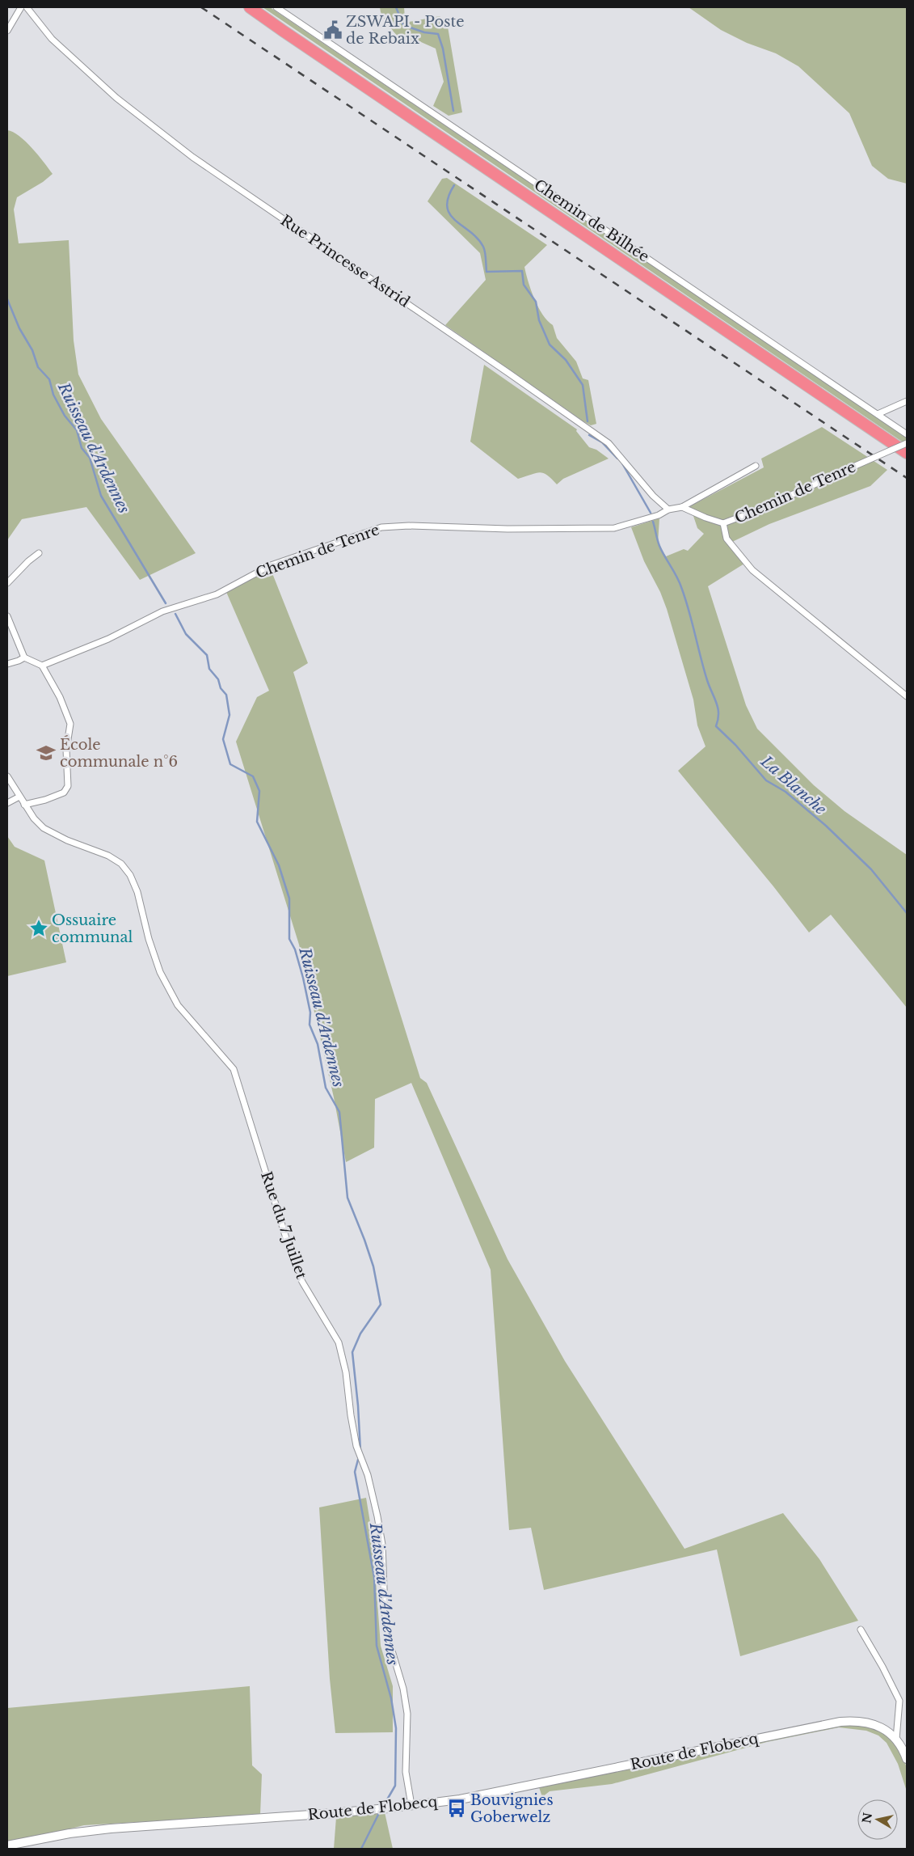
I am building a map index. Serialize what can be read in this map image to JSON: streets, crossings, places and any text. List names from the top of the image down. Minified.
{"streets":{"street":["Chemin de Bilhée","Rue Princesse Astrid","Chemin de Tenre","Rue du 7 Juillet","Route de Flobecq"]},"crossings":[["Rue Princesse Astrid","Chemin de Tenre"],["Rue du 7 Juillet","Route de Flobecq"]],"water":["Ruisseau d'Ardennes","La Blanche"],"places":{"public building":["ZSWAPI - Poste de Rebaix"],"school or university":["École communale n°6"],"place":["Ossuaire communal"],"bus stop":["Bouvignies Goberwelz"]},"north":"left"}
